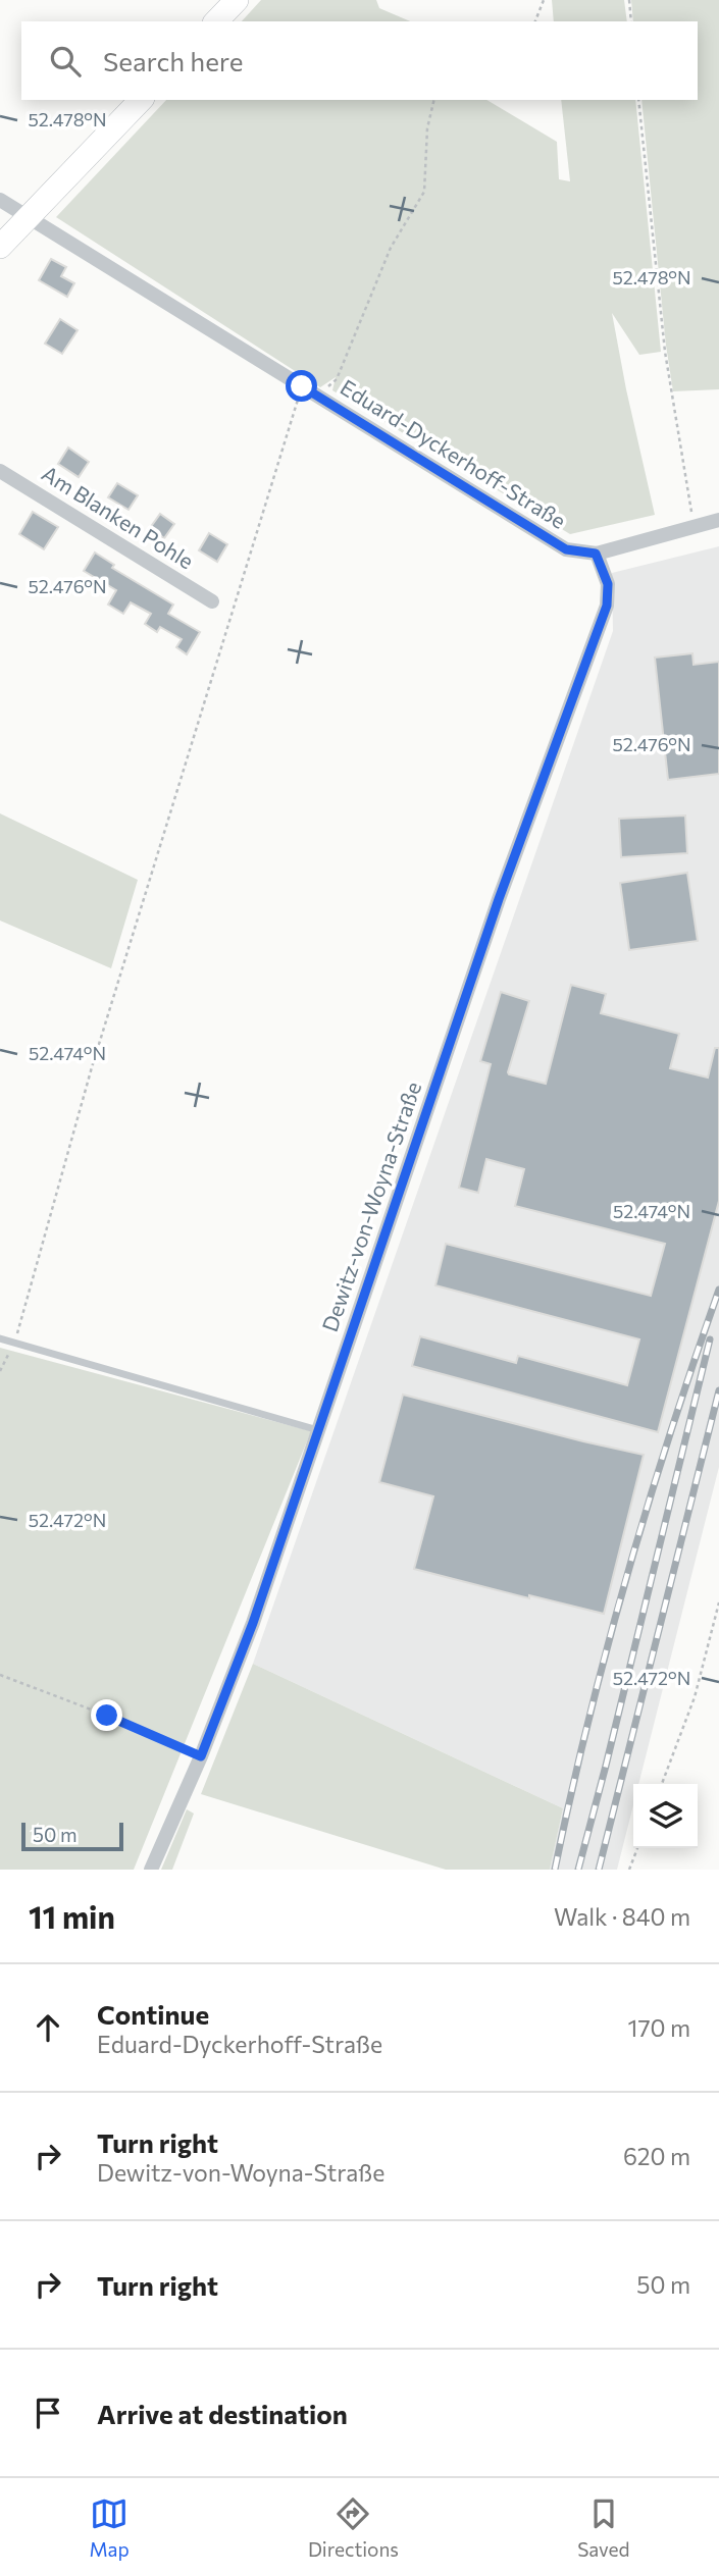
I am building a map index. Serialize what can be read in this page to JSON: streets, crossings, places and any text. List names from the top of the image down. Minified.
{"streets":{"street":["Eduard-Dyckerhoff-Straße","Am Blanken Pohle","Dewitz-von-Woyna-Straße"]},"crossings":[["Eduard-Dyckerhoff-Straße","Dewitz-von-Woyna-Straße"]],"scale_bar":"50 m","page":{"search":"Search here","scale":"50 m","heading":["11 min","Walk · 840 m"],"list":[["Continue","Eduard-Dyckerhoff-Straße","170 m"],["Turn right","Dewitz-von-Woyna-Straße","620 m"],["Turn right","50 m"],"Arrive at destination"],"nav":["Map","Directions","Saved"]},"coordinates":["52.478°N","52.476°N","52.474°N","52.472°N"]}
